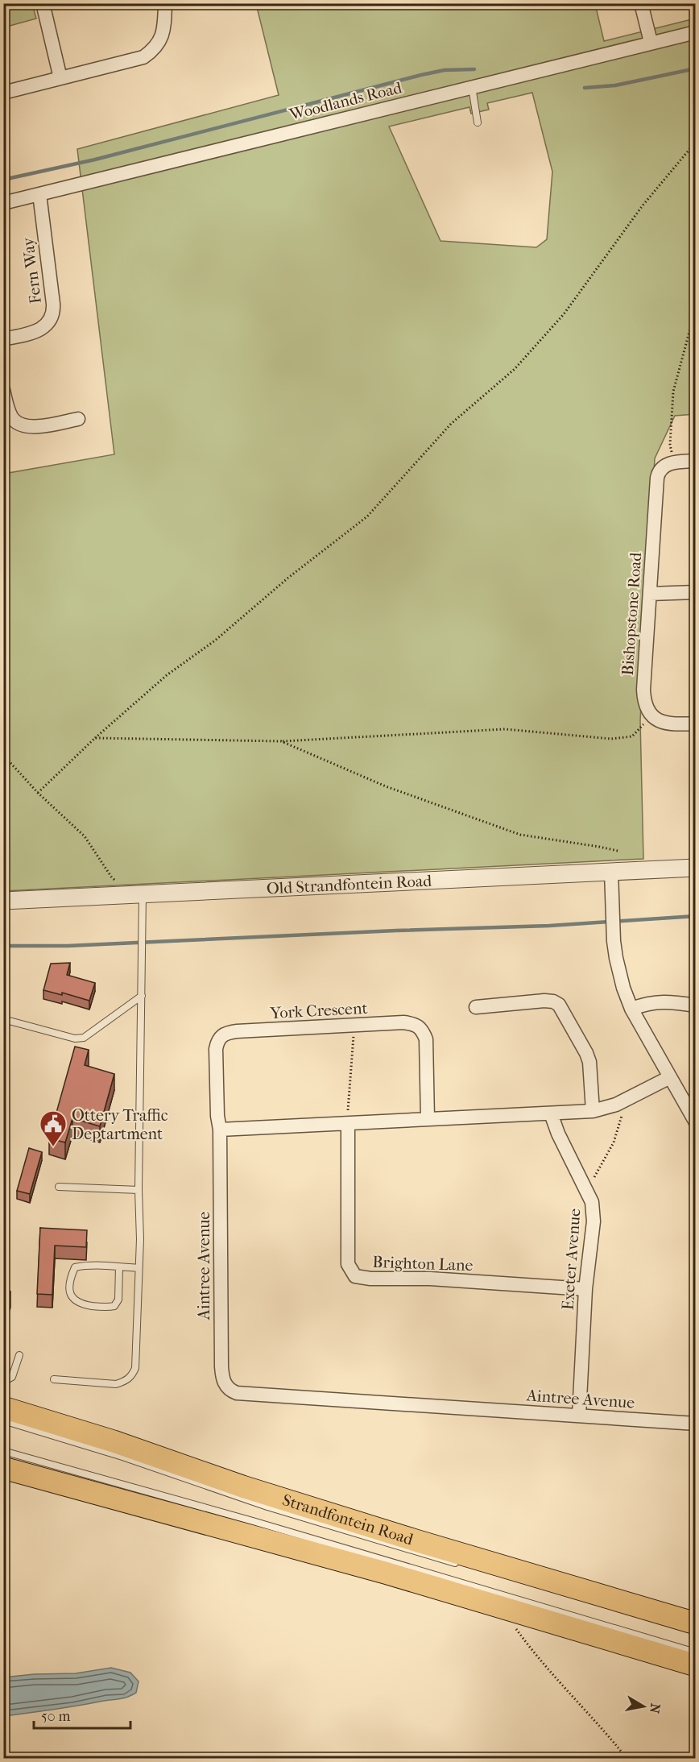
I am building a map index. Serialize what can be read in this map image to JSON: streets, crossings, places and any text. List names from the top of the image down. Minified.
{"streets":{"main road":["Strandfontein Road"],"street":["Woodlands Road","Fern Way","Bishopstone Road","Old Strandfontein Road","York Crescent","Exeter Avenue","Brighton Lane","Aintree Avenue"]},"crossings":[["Woodlands Road","Fern Way"],["York Crescent","Aintree Avenue"],["Exeter Avenue","Brighton Lane"],["Exeter Avenue","Aintree Avenue"]],"places":{"public building":["Ottery Traffic Deptartment"]},"scale_bar":"50 m","north":"right"}
